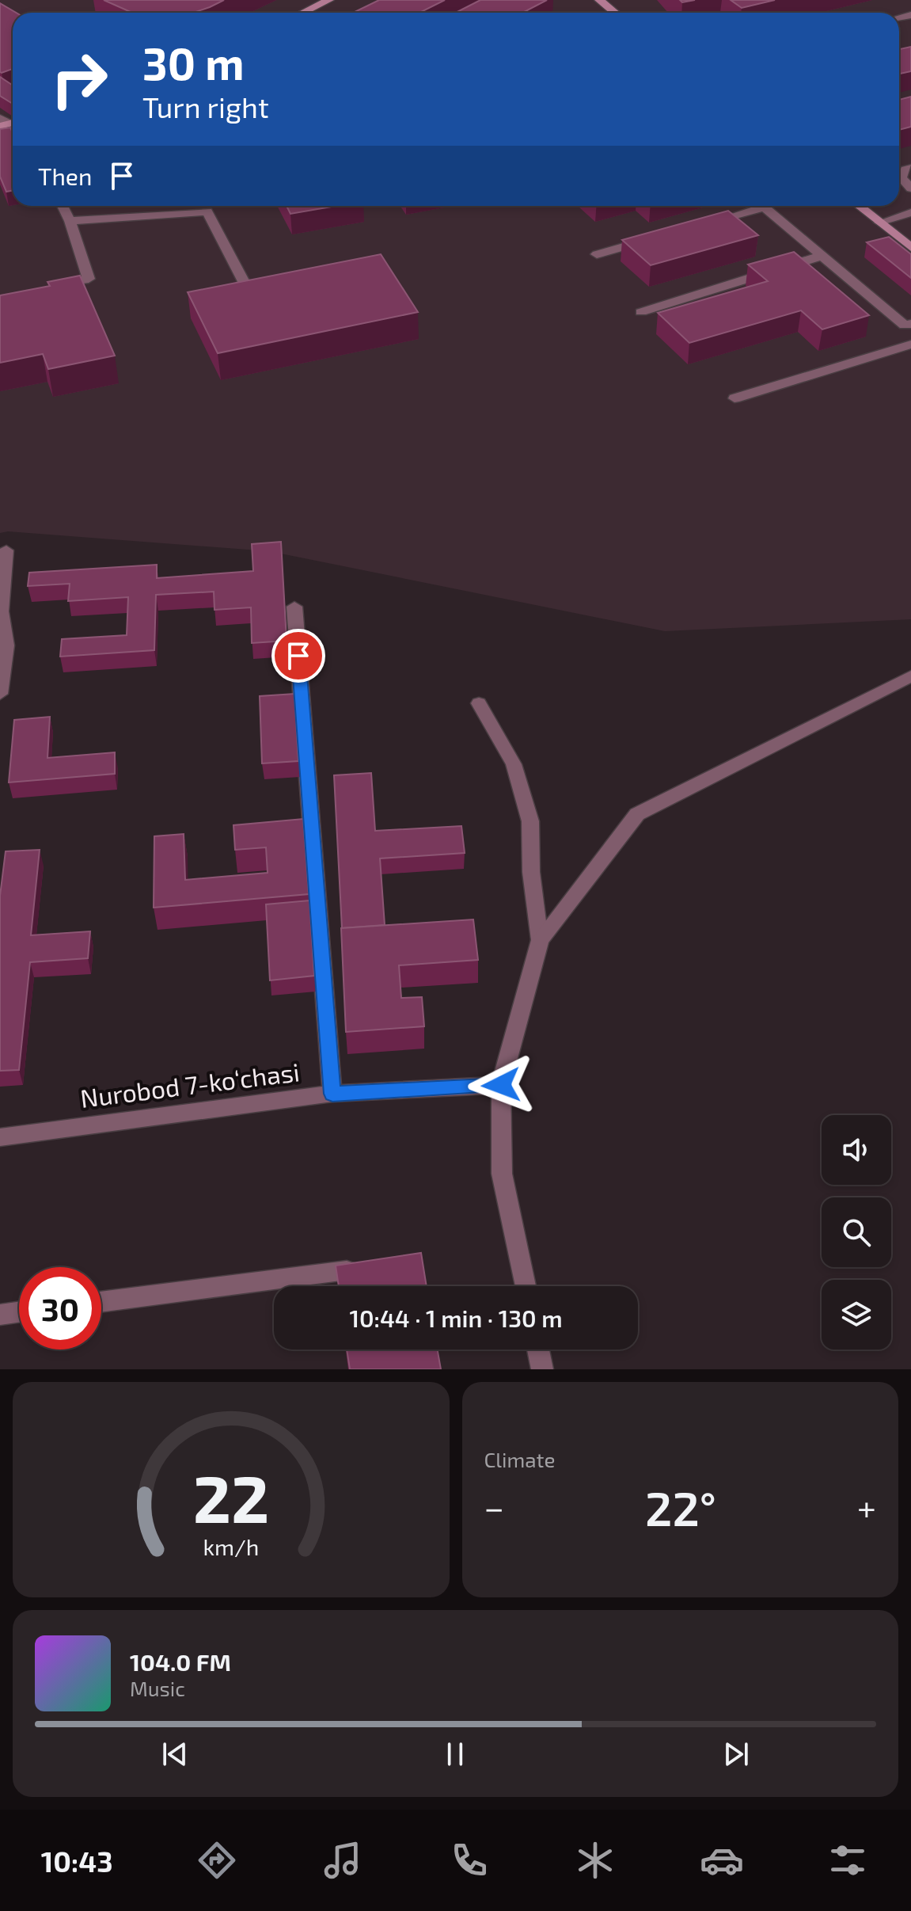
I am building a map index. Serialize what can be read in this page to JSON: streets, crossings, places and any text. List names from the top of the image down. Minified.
{"streets":{"street":["Nurobod 7-ko‘chasi"]},"page":{"turn":["30 m","Turn right"],"then":"Then","limit":"30","trip":"10:44 · 1 min · 130 m","tile":"Climate","heat":["−","22°","+"],"song":["104.0 FM","Music"],"tabs":"10:43","gauge":["22","km/h"]}}
